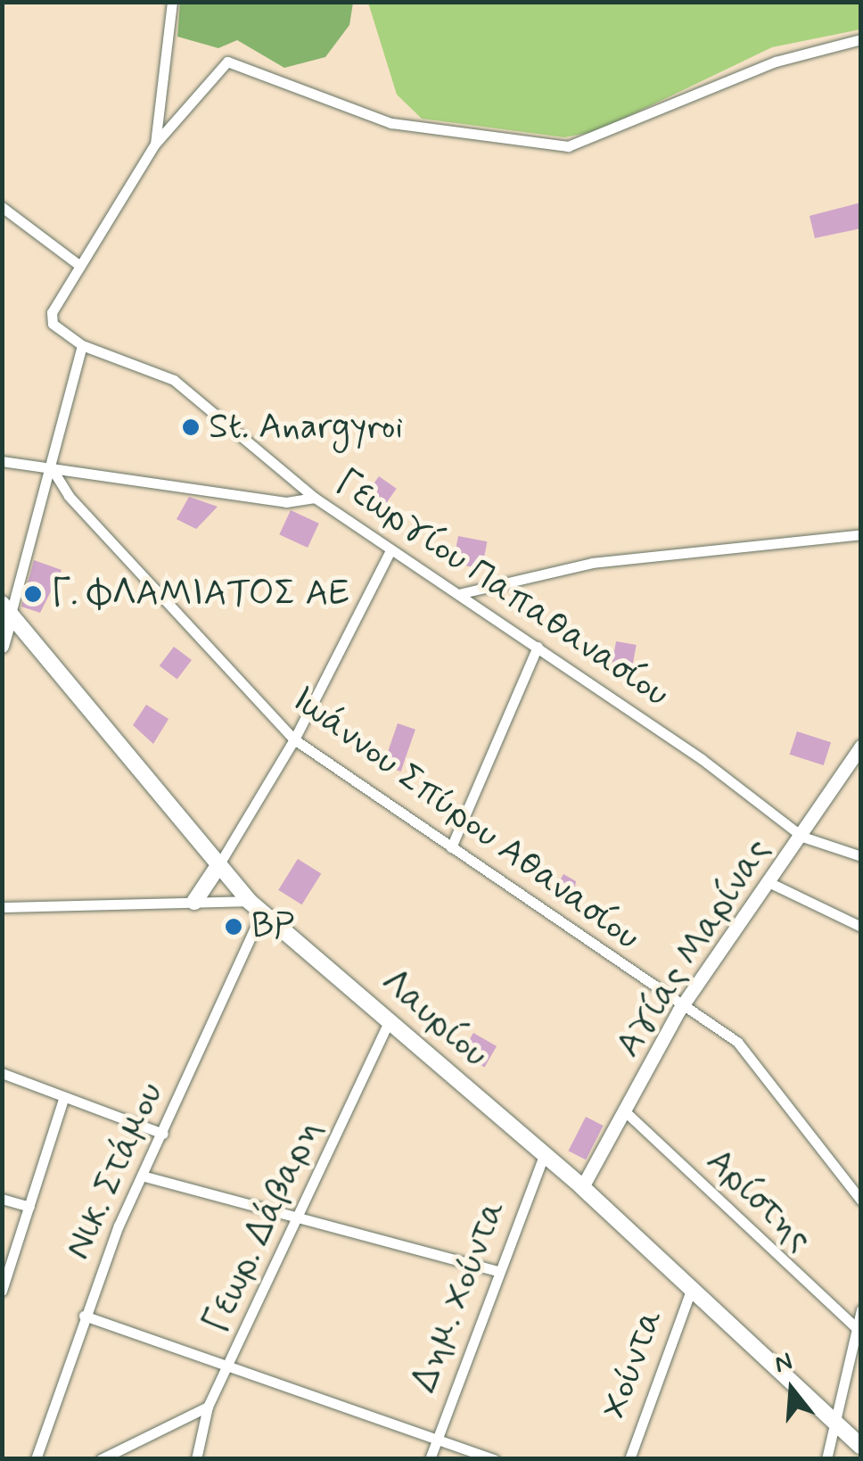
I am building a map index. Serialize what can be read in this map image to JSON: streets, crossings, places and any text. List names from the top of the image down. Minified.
{"streets":{"main road":["Λαυρίου"],"street":["Γεωργίου Παπαθανασίου","Ιωάννου Σπύρου Αθανασίου","Αγίας Μαρίνας","Νικ. Στάμου","Αρίστης","Γεωρ. Δάβαρη","Δημ. Χούντα","Χούντα"]},"crossings":[["Γεωργίου Παπαθανασίου","Αγίας Μαρίνας"],["Ιωάννου Σπύρου Αθανασίου","Αγίας Μαρίνας"],["Αγίας Μαρίνας","Λαυρίου"],["Αγίας Μαρίνας","Αρίστης"],["Λαυρίου","Νικ. Στάμου"],["Λαυρίου","Γεωρ. Δάβαρη"],["Λαυρίου","Δημ. Χούντα"],["Λαυρίου","Χούντα"]],"places":["St. Anargyroi","Γ. ΦΛΑΜΙΑΤΟΣ ΑΕ","BP"],"north":"top"}
